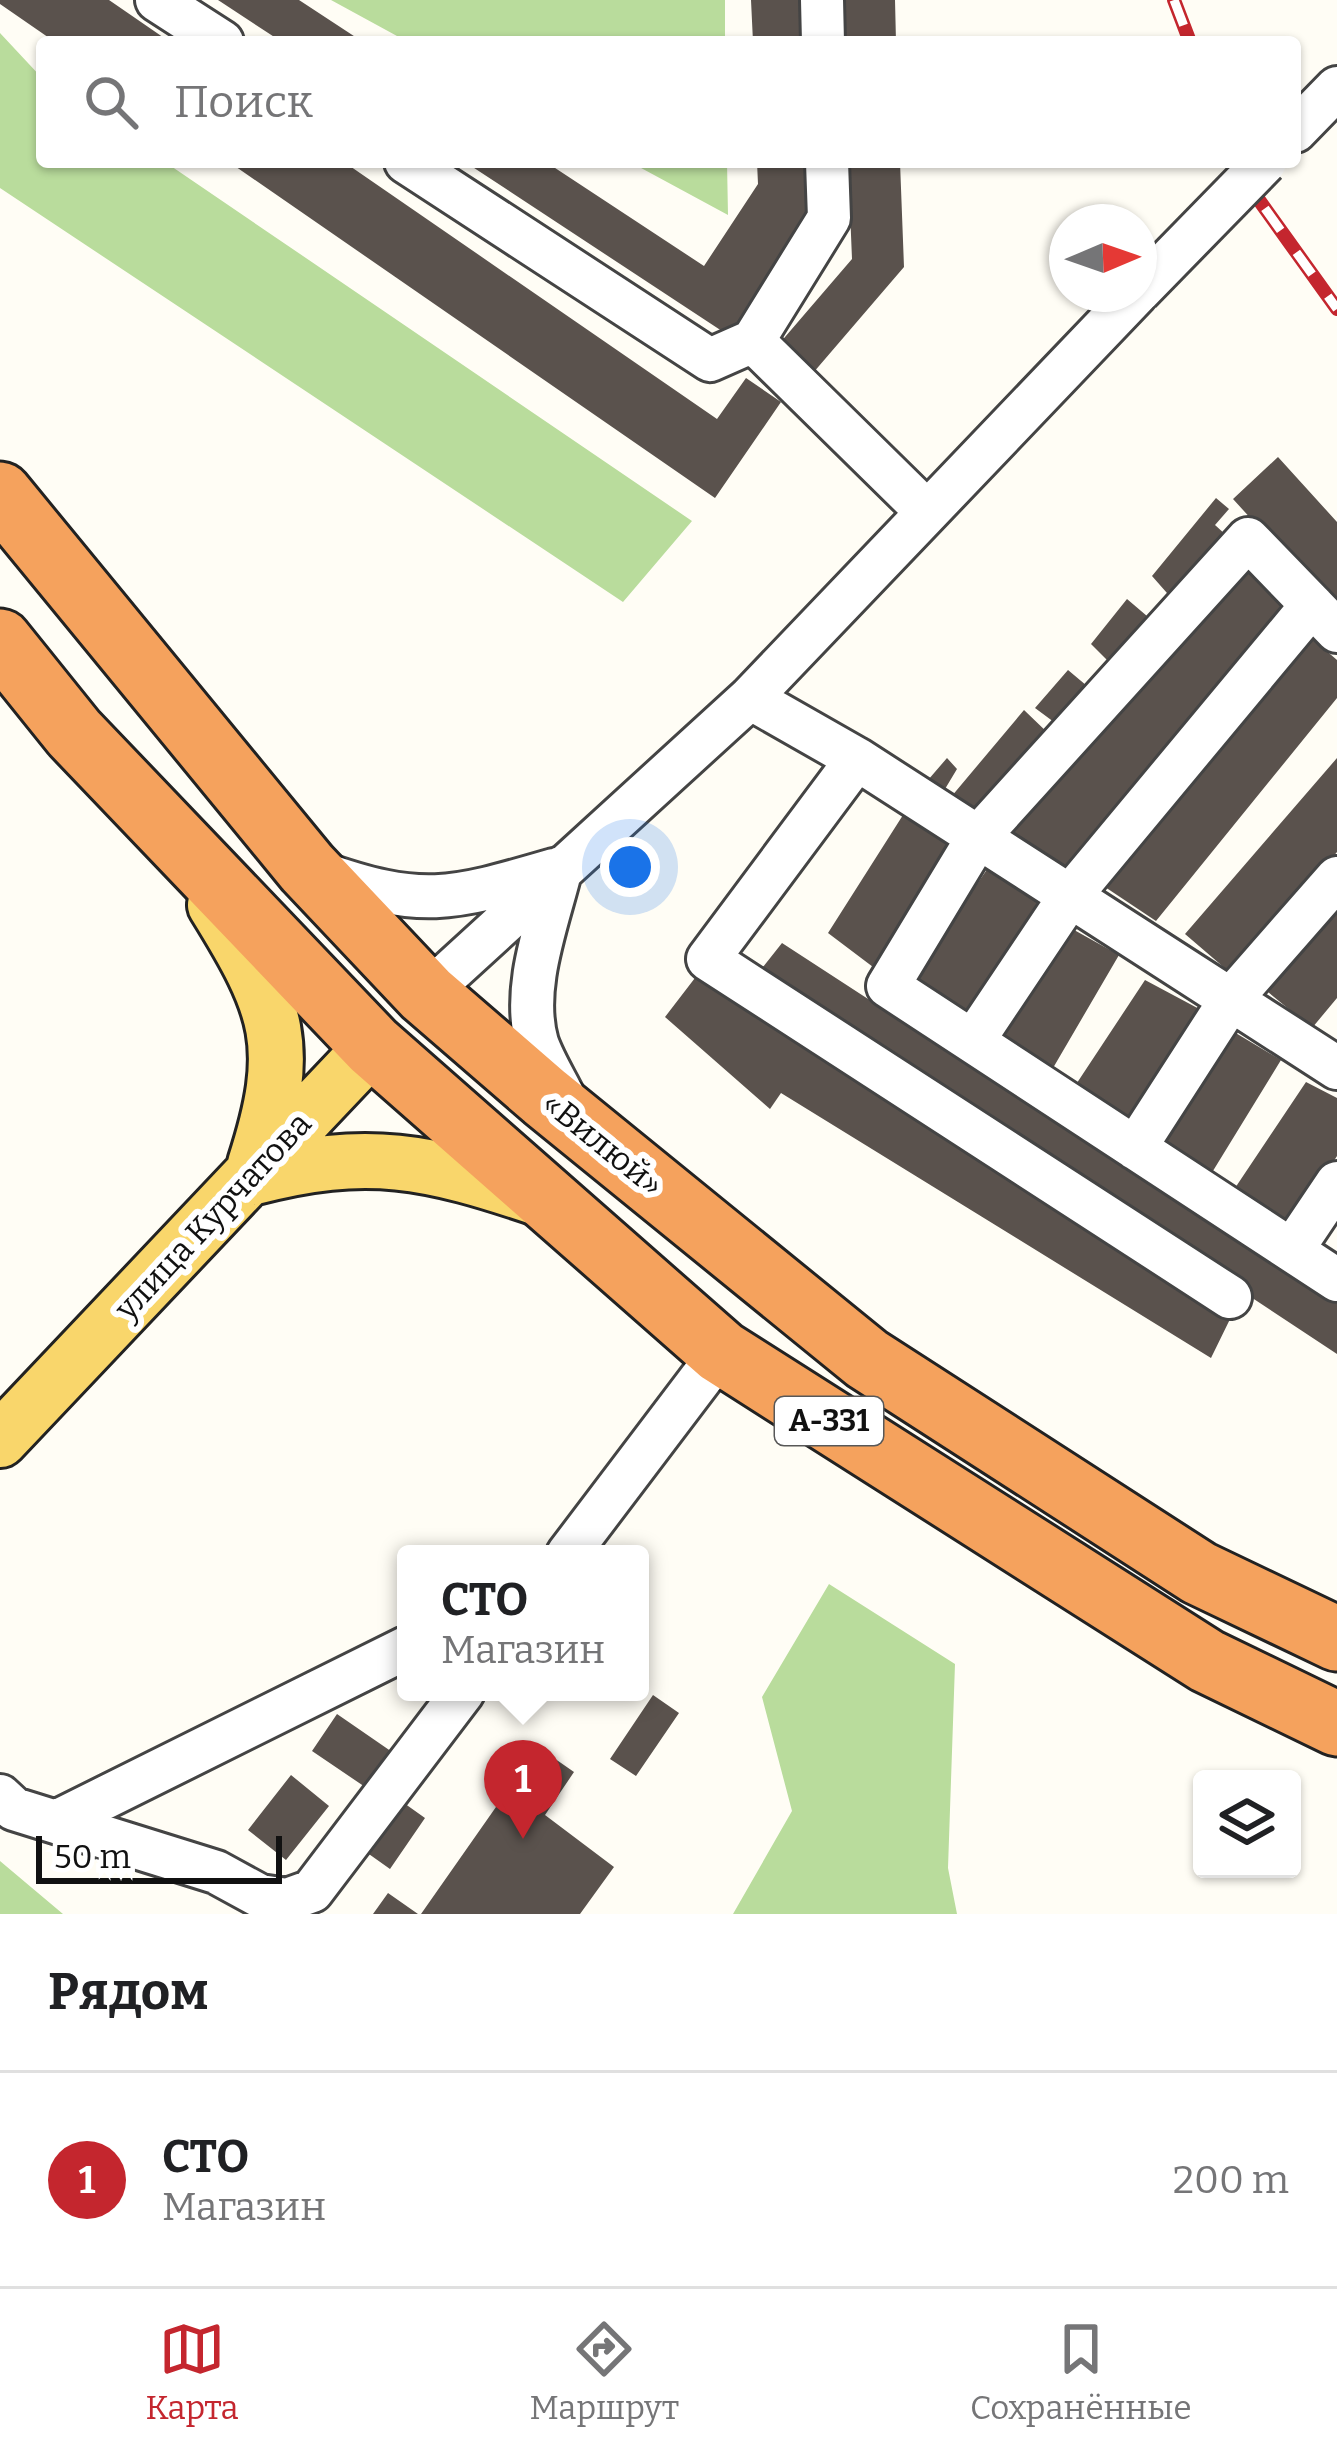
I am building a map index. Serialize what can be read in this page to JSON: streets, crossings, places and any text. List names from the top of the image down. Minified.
{"streets":{"highway":["«Вилюй»","улица Курчатова","А-331"]},"crossings":[["«Вилюй»","улица Курчатова"],["улица Курчатова","А-331"]],"scale_bar":"50 m","north":"right","page":{"search":"Поиск","popup":["СТО","Магазин"],"pins":"1","scale":"50 m","heading":"Рядом","list":[{"mark":"1","name":"СТО","note":"Магазин","value":"200 m"}],"nav":["Карта","Маршрут","Сохранённые"]}}
